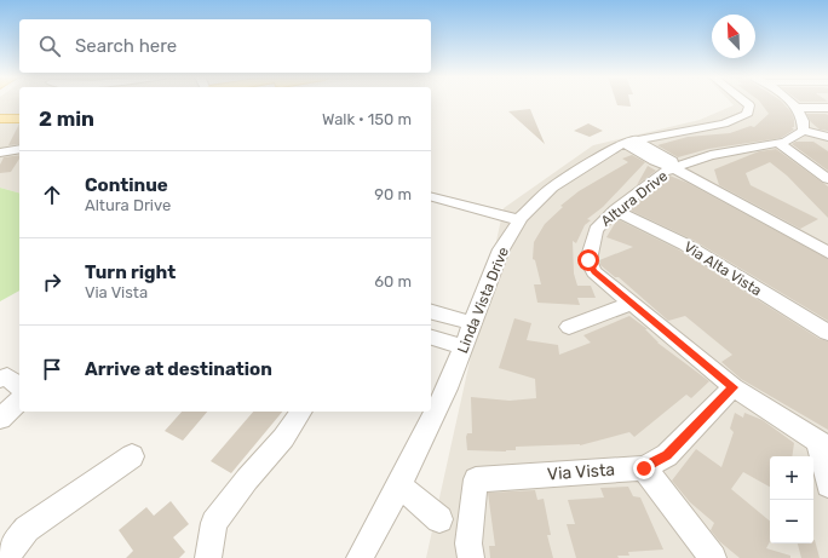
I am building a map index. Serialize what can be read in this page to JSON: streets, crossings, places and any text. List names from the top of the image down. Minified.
{"streets":{"street":["Altura Drive","Via Alta Vista","Linda Vista Drive","Via Vista"]},"crossings":[["Altura Drive","Via Alta Vista"],["Altura Drive","Via Vista"]],"north":"top left","page":{"search":"Search here","heading":["2 min","Walk · 150 m"],"list":[["Continue","Altura Drive","90 m"],["Turn right","Via Vista","60 m"],"Arrive at destination"],"map_buttons":["+","−"]}}
